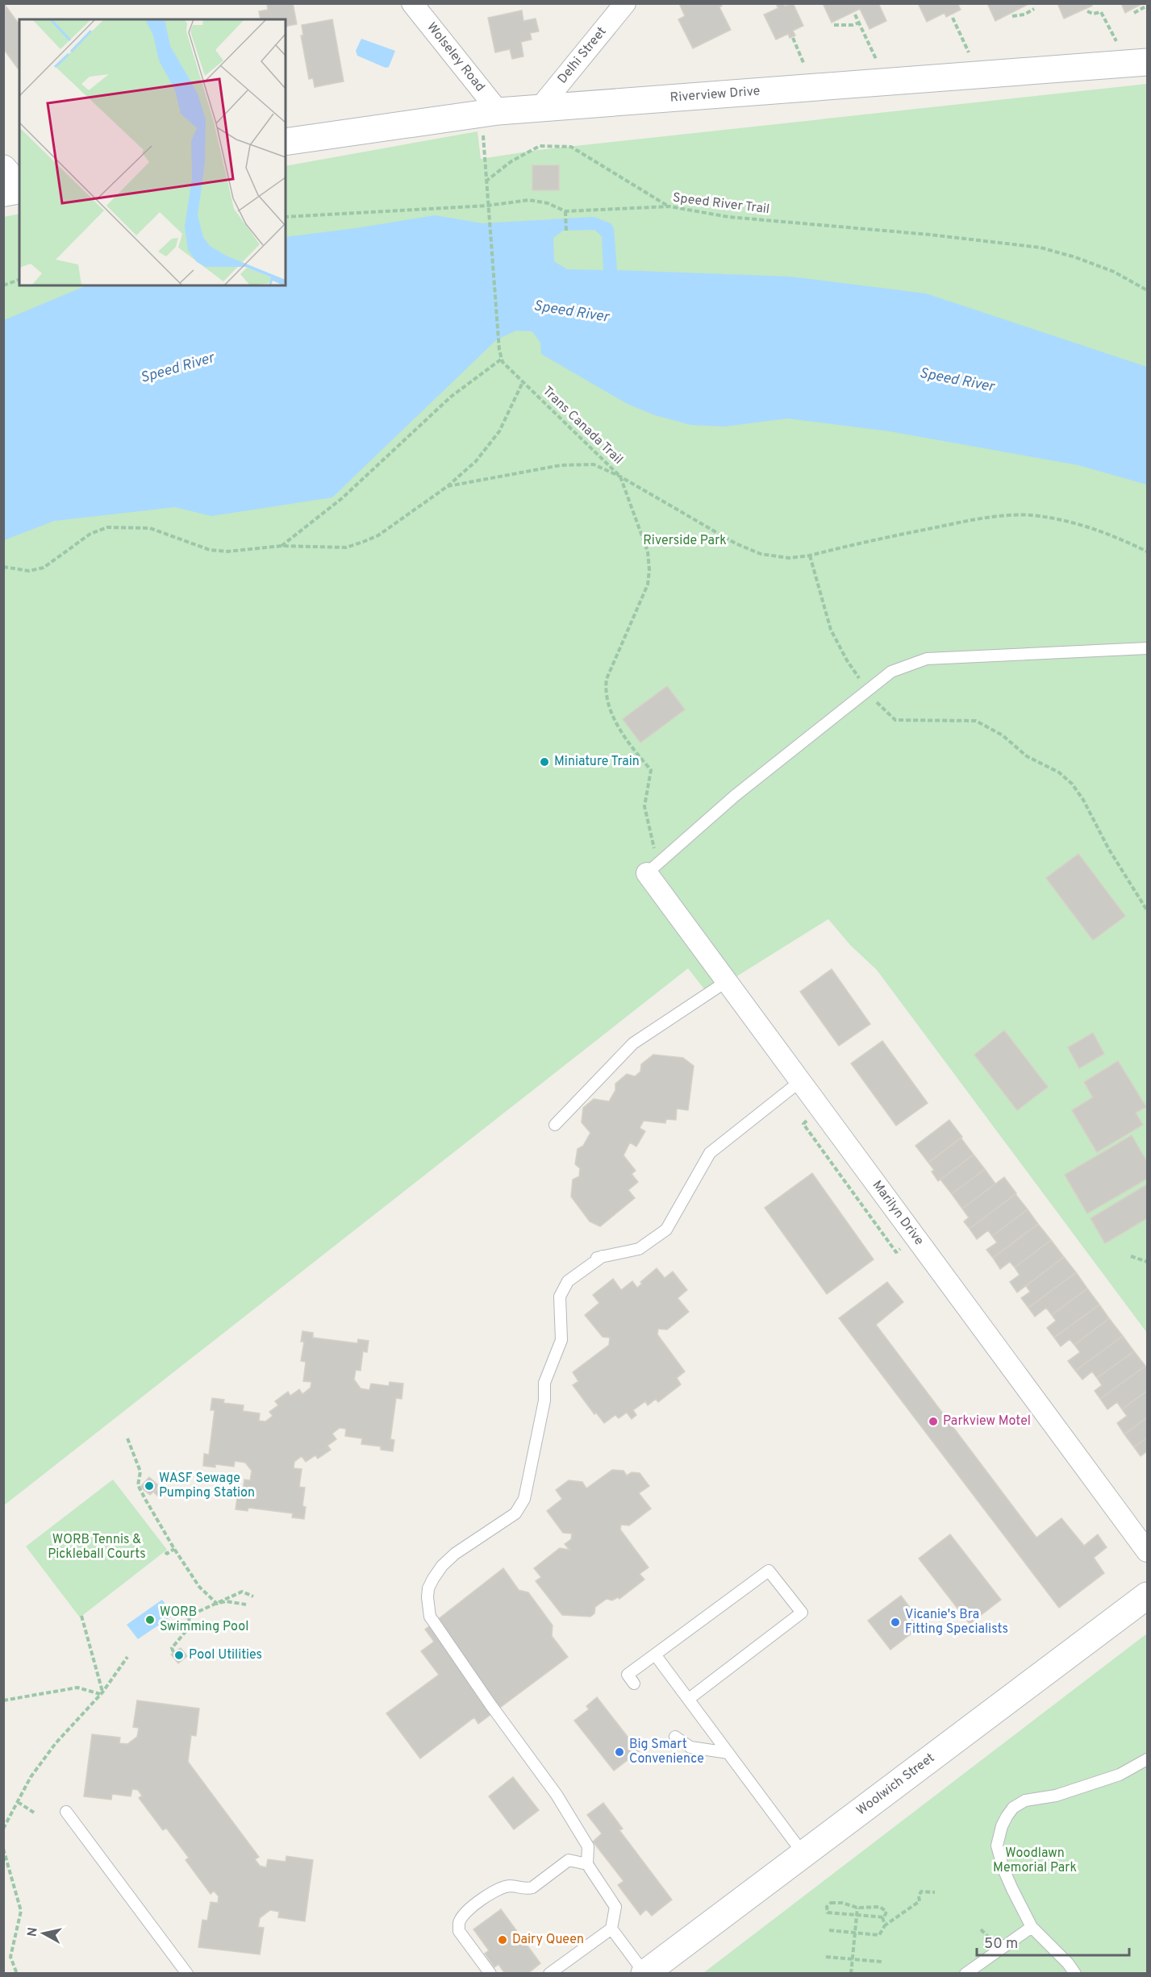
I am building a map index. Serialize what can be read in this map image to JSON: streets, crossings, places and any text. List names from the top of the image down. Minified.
{"streets":{"street":["Delhi Street","Wolseley Road","Riverview Drive","Marilyn Drive","Woolwich Street"],"path":["Speed River Trail","Trans Canada Trail"]},"crossings":[["Delhi Street","Riverview Drive"],["Wolseley Road","Riverview Drive"],["Wolseley Road","Trans Canada Trail"],["Riverview Drive","Trans Canada Trail"],["Speed River Trail","Trans Canada Trail"],["Trans Canada Trail","Marilyn Drive"]],"water":["Speed River"],"parks":["Riverside Park","WORB Tennis & Pickleball Courts","Woodlawn Memorial Park"],"places":["Miniature Train","Parkview Motel","WASF Sewage Pumping Station","WORB Swimming Pool","Vicanie's Bra Fitting Specialists","Pool Utilities","Big Smart Convenience","Dairy Queen"],"scale_bar":"50 m","north":"left"}
